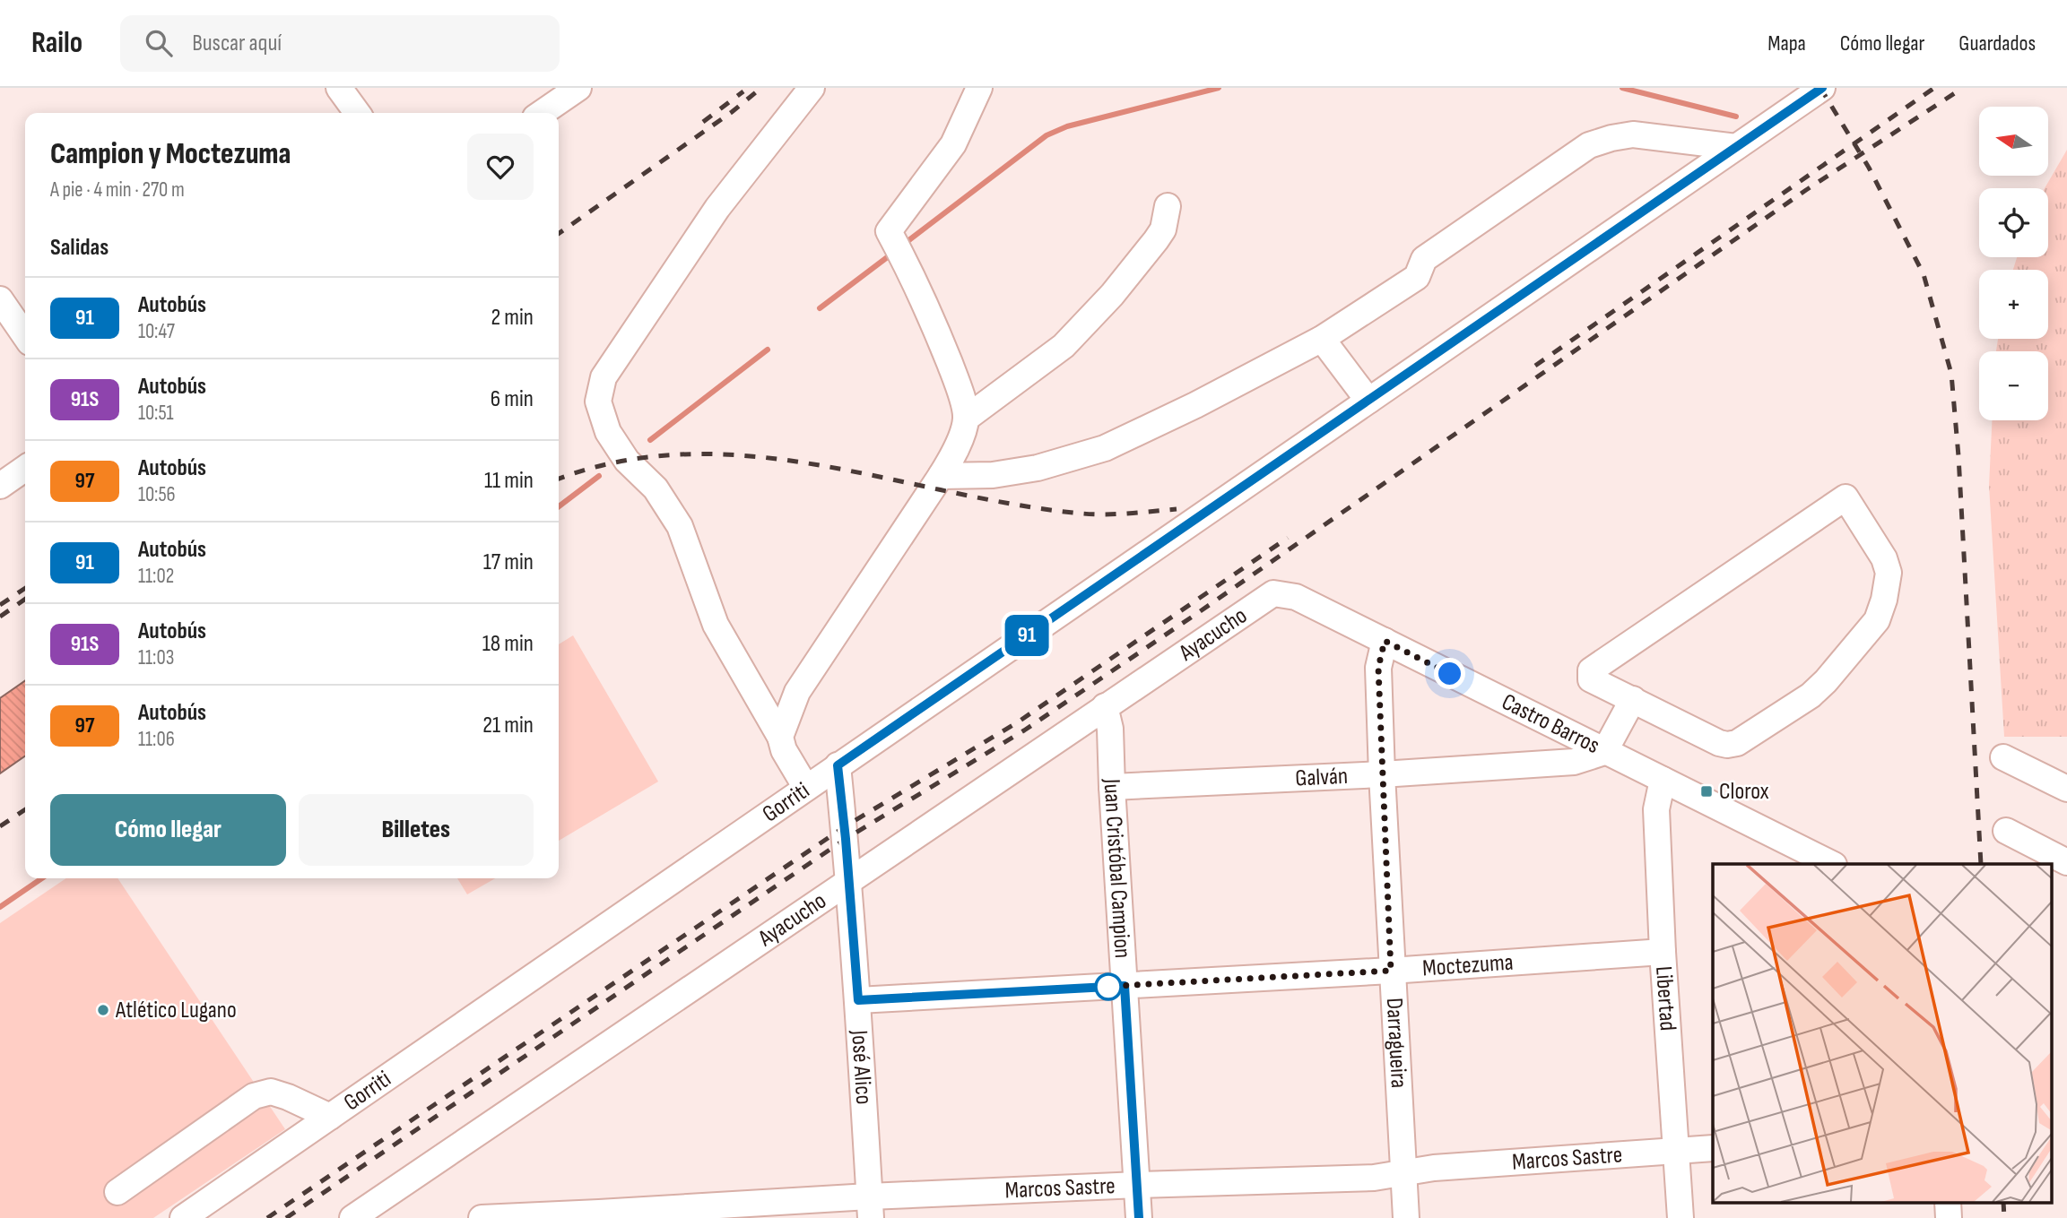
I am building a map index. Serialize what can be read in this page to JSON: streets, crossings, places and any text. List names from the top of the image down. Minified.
{"streets":{"street":["Ayacucho","Castro Barros","Galván","Gorriti","Juan Cristóbal Campion","Moctezuma","Libertad","Darragueira","José Alico","Marcos Sastre"]},"crossings":[["Ayacucho","Castro Barros"],["Ayacucho","Juan Cristóbal Campion"],["Ayacucho","José Alico"],["Castro Barros","Galván"],["Castro Barros","Libertad"],["Castro Barros","Darragueira"],["Galván","Juan Cristóbal Campion"],["Galván","Darragueira"],["Gorriti","José Alico"],["Juan Cristóbal Campion","Moctezuma"],["Juan Cristóbal Campion","Marcos Sastre"],["Moctezuma","Libertad"],["Moctezuma","Darragueira"],["Moctezuma","José Alico"],["Libertad","Marcos Sastre"],["Darragueira","Marcos Sastre"],["José Alico","Marcos Sastre"]],"places":{"transit":["Clorox"],"other":["Atlético Lugano"]},"lines":["bus line 91"],"north":"left","page":{"header":"Railo","search":"Buscar aquí","nav":["Mapa","Cómo llegar","Guardados"],"on_map":"91","map_buttons":["+","−"],"heading":[["Campion y Moctezuma","A pie · 4 min · 270 m"],"Salidas"],"list":[{"mark":"91","name":"Autobús","note":"10:47","value":"2 min"},{"mark":"91S","name":"Autobús","note":"10:51","value":"6 min"},{"mark":"97","name":"Autobús","note":"10:56","value":"11 min"},{"mark":"91","name":"Autobús","note":"11:02","value":"17 min"},{"mark":"91S","name":"Autobús","note":"11:03","value":"18 min"},{"mark":"97","name":"Autobús","note":"11:06","value":"21 min"}],"buttons":["Cómo llegar","Billetes"]}}
